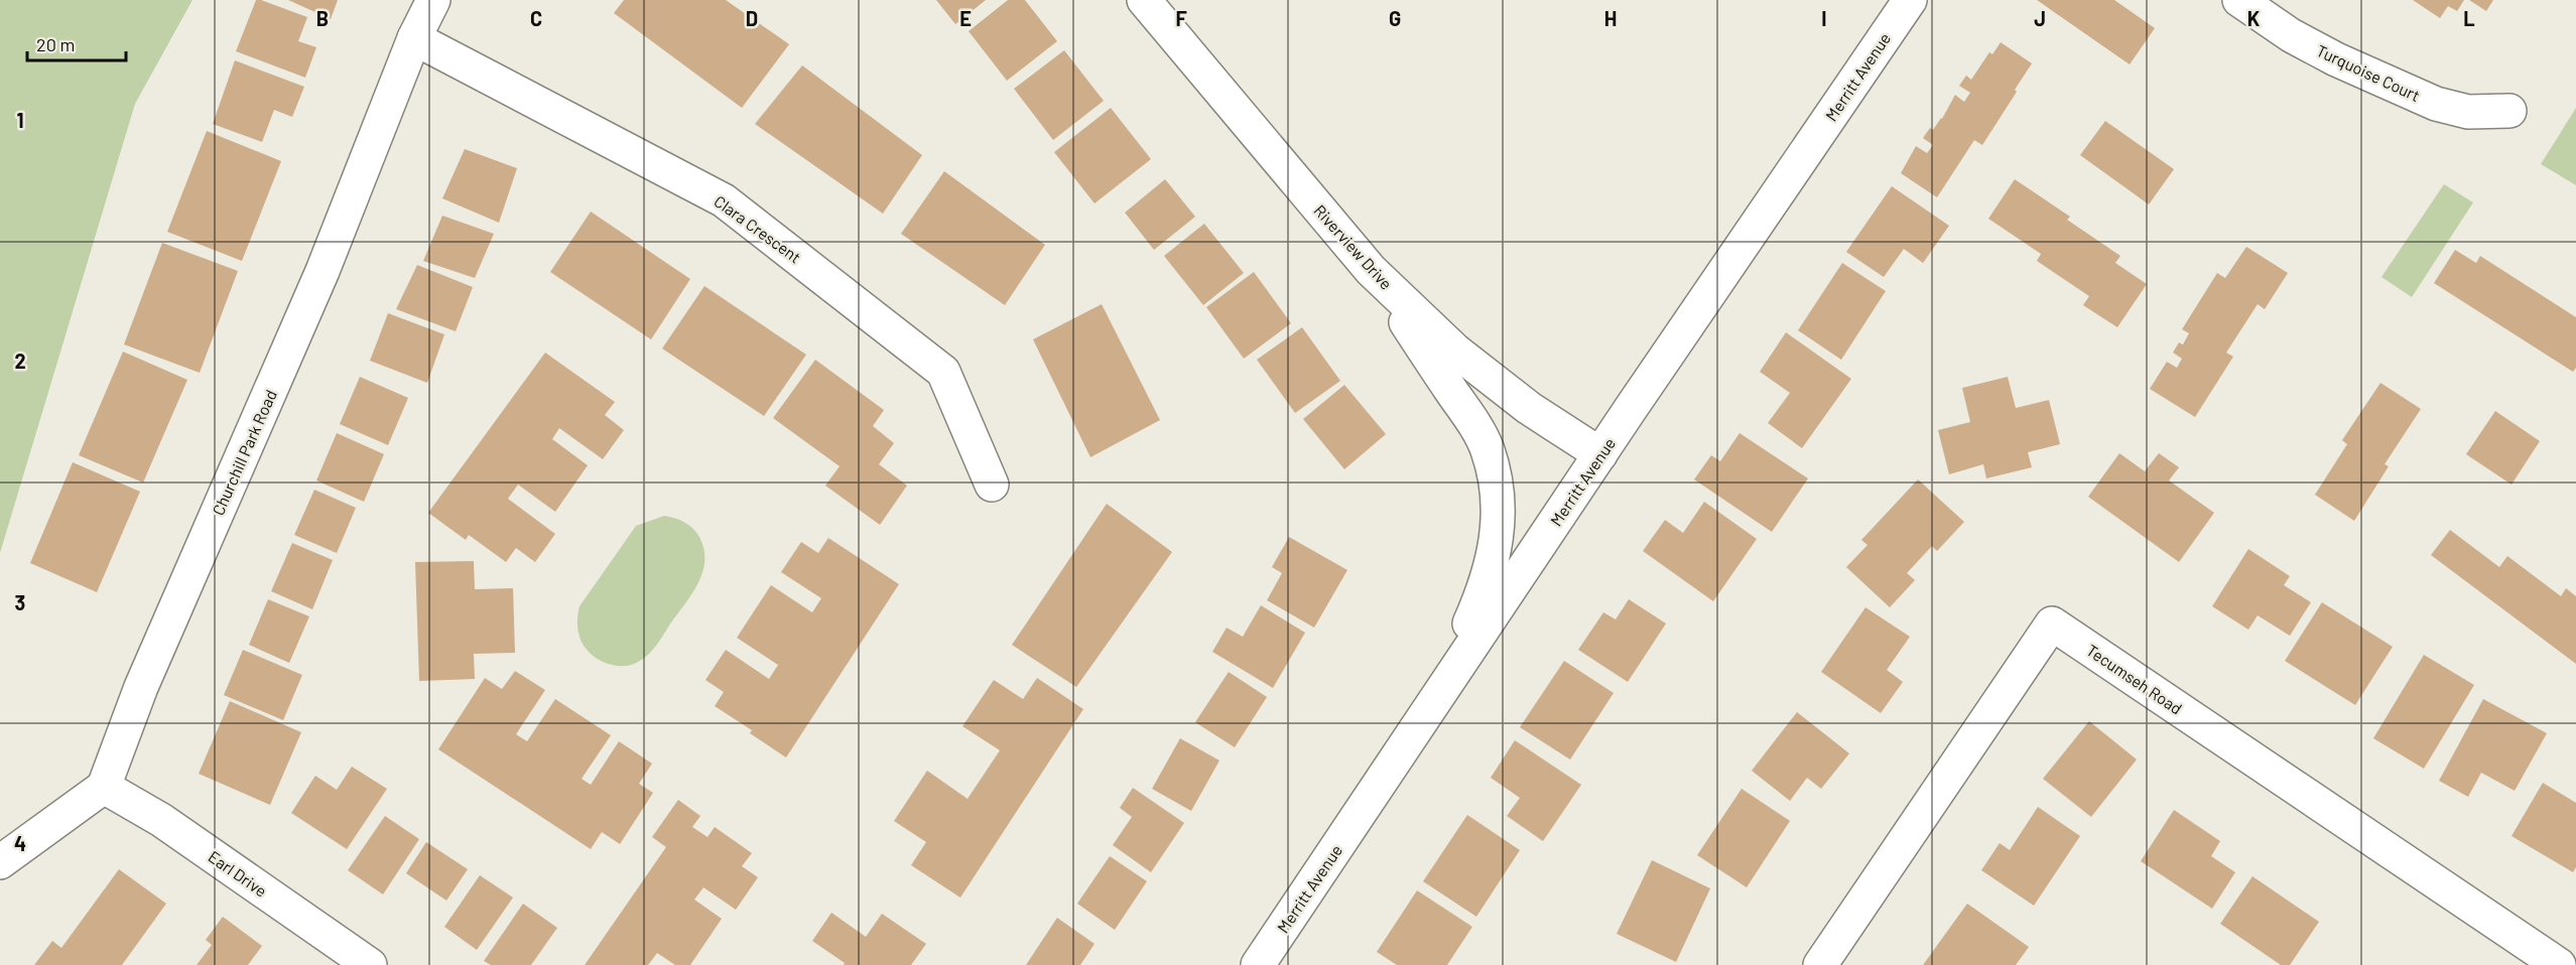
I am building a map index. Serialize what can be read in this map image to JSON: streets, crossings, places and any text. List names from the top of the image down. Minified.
{"streets":{"street":["Turquoise Court","Merritt Avenue","Clara Crescent","Riverview Drive","Churchill Park Road","Tecumseh Road","Earl Drive"]},"crossings":[["Merritt Avenue","Riverview Drive"],["Clara Crescent","Churchill Park Road"],["Churchill Park Road","Earl Drive"]],"scale_bar":"20 m","grid":{"columns":["B","C","D","E","F","G","H","I","J","K","L"],"rows":["1","2","3","4"]}}
